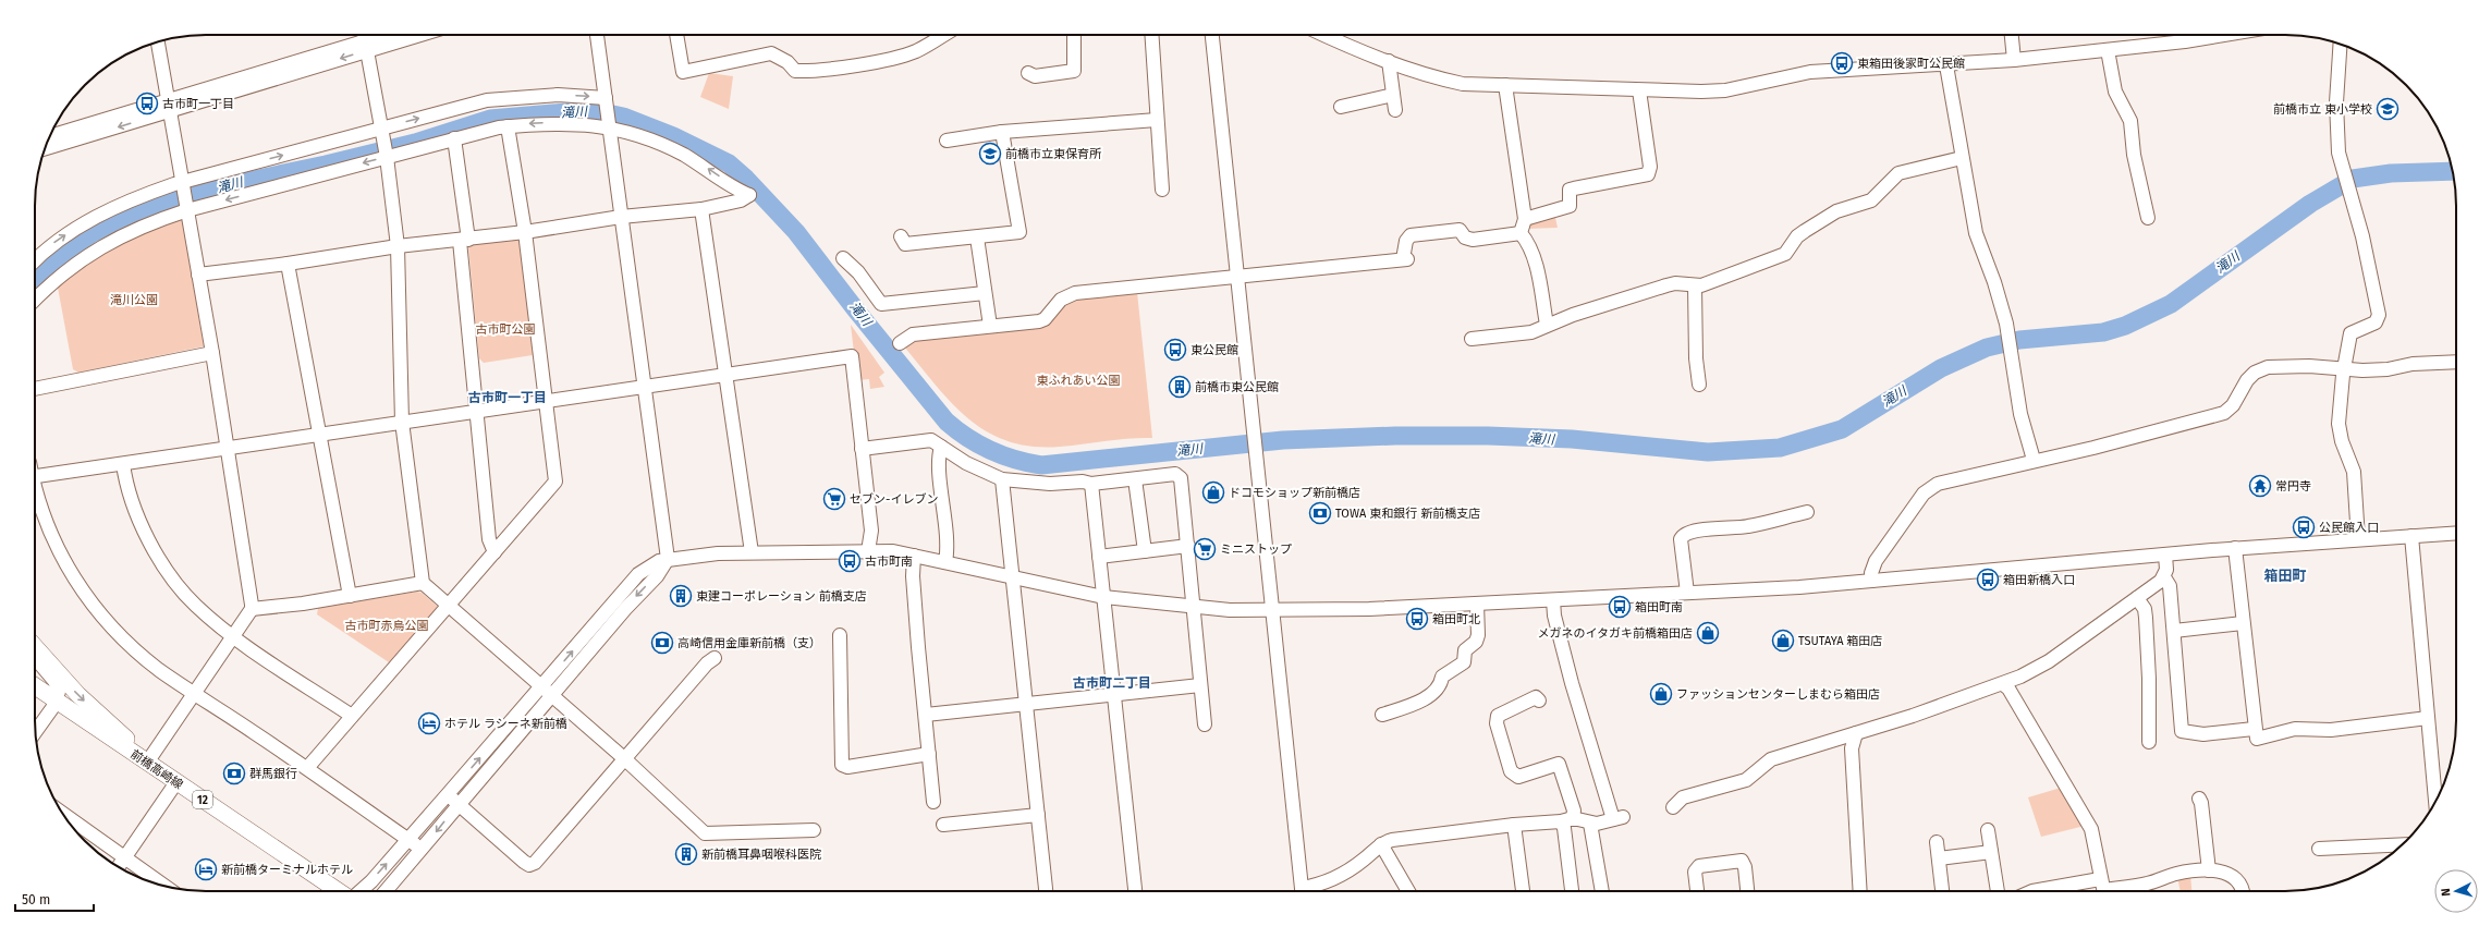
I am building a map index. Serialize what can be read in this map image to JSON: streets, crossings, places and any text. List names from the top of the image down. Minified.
{"streets":{"main road":["前橋高崎線","12"]},"districts":["古市町一丁目","箱田町","古市町二丁目"],"water":["滝川"],"parks":["滝川公園","古市町公園","東ふれあい公園","古市町赤烏公園"],"places":{"bus stop":["東箱田後家町公民館","古市町一丁目","東公民館","公民館入口","古市町南","箱田新橋入口","箱田町南","箱田町北"],"school or university":["前橋市立 東小学校","前橋市立東保育所"],"building":["前橋市東公民館","東建コーポレーション 前橋支店","新前橋耳鼻咽喉科医院"],"temple":["常円寺"],"shop":["ドコモショップ新前橋店","メガネのイタガキ前橋箱田店","TSUTAYA 箱田店","ファッションセンターしまむら箱田店"],"supermarket":["セブン-イレブン","ミニストップ"],"bank":["TOWA 東和銀行 新前橋支店","高崎信用金庫新前橋（支）","群馬銀行"],"hotel":["ホテル ラシーネ新前橋","新前橋ターミナルホテル"]},"scale_bar":"50 m","north":"left"}
